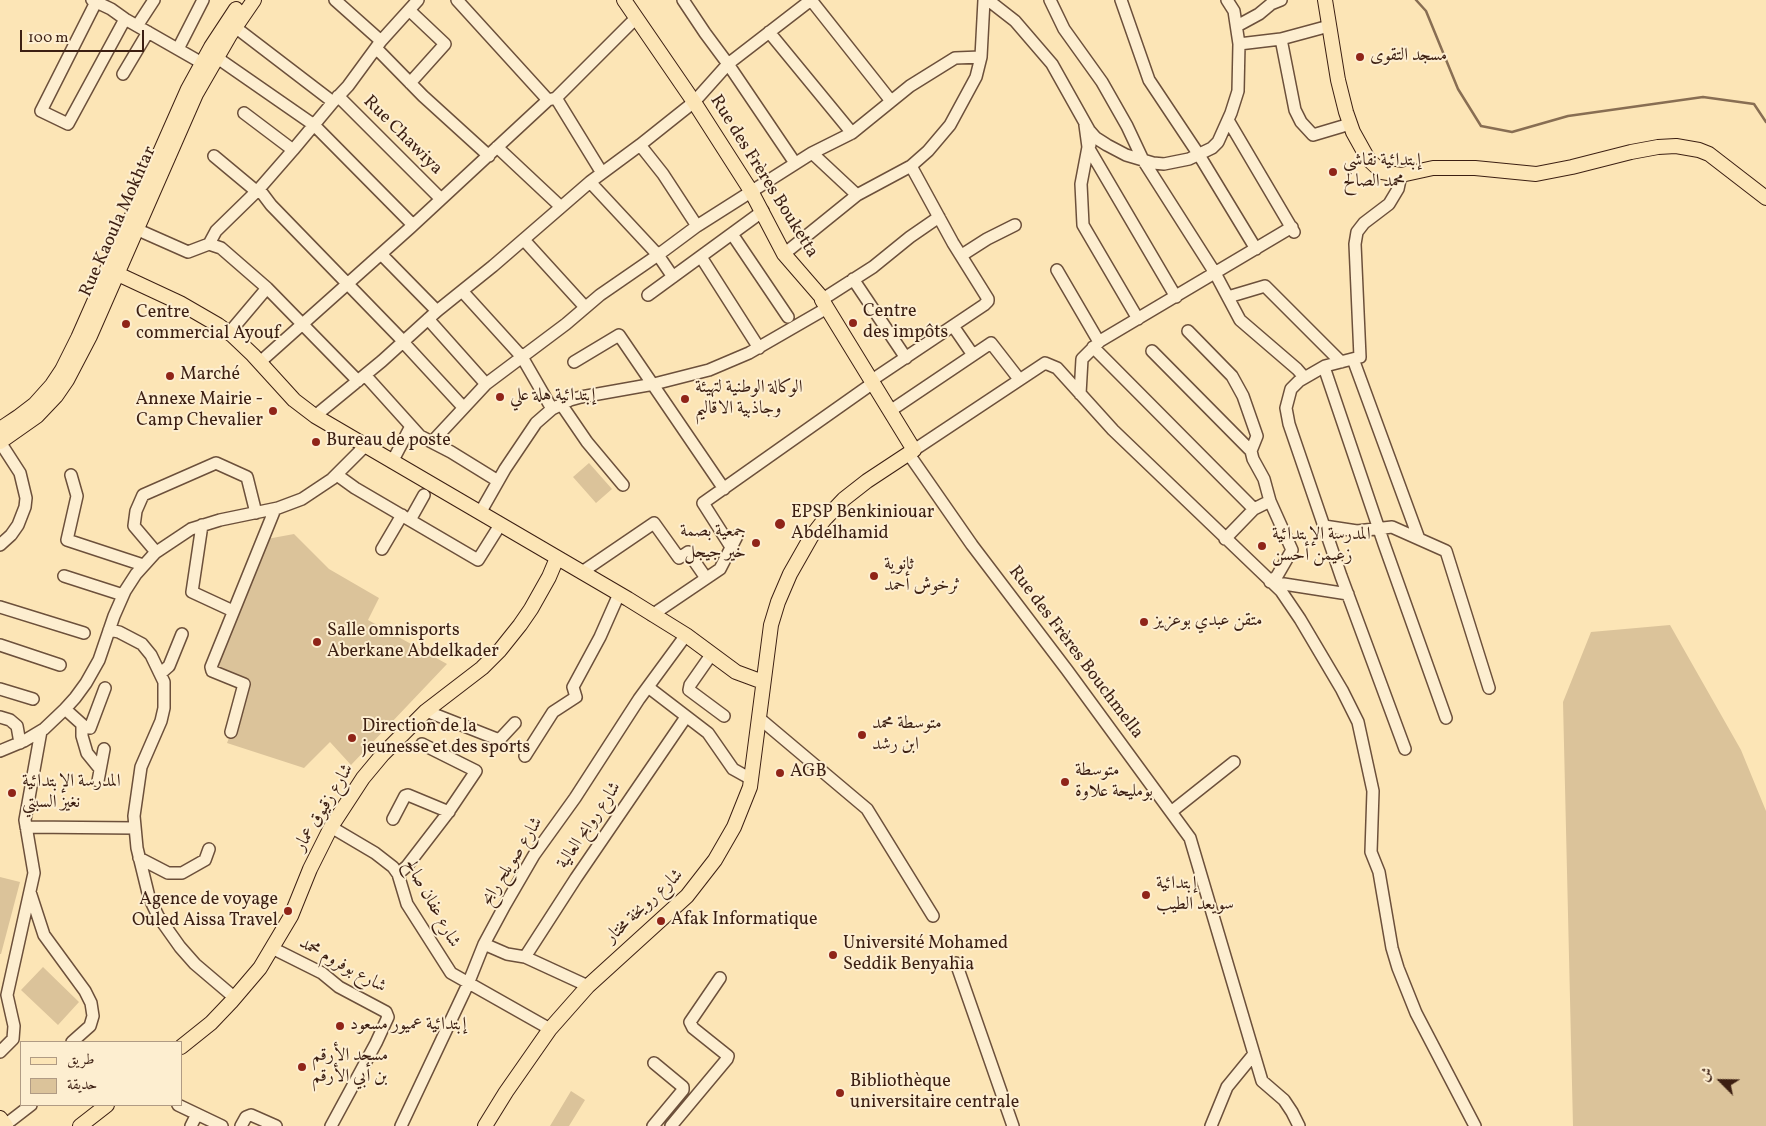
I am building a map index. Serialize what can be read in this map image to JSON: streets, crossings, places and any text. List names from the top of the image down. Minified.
{"streets":{"main road":["Rue des Frères Bouketta","Rue Kaoula Mokhtar","شارع زقيوق عمار","شارع رويخة مختار"],"street":["Rue Chawiya","Rue des Frères Bouchmella","شارع روابح العالية","شارع صويلح رابح","شارع عفان صالح","شارع بوفروم محمد"]},"crossings":[["Rue Chawiya","Rue Kaoula Mokhtar"],["Rue des Frères Bouketta","Rue des Frères Bouchmella"],["Rue des Frères Bouketta","شارع رويخة مختار"],["Rue des Frères Bouchmella","شارع رويخة مختار"],["شارع زقيوق عمار","شارع عفان صالح"],["شارع زقيوق عمار","شارع بوفروم محمد"],["شارع صويلح رابح","شارع عفان صالح"],["شارع عفان صالح","شارع رويخة مختار"]],"places":["مسجد التقوى","إبتدائية نقاشي محمد الصالح","Centre des impôts","Centre commercial Ayouf","Marché","إبتدائية هلة علي","الوكالة الوطنية لتهيئة وجاذبية الاقاليم","Annexe Mairie - Camp Chevalier","Bureau de poste","EPSP Benkiniouar Abdelhamid","جمعية بصمة خير جيجل","المدرسة الإبتدائية زعيمن أحسن","ثانوية ثرخوش أحمد","متقن عبدي بوعزيز","Salle omnisports Aberkane Abdelkader","متوسطة محمد ابن رشد","Direction de la jeunesse et des sports","AGB","متوسطة بومليحة علاوة","المدرسة الإبتدائية نغيز السبتي","إبتدائية سويعد الطيب","Agence de voyage Ouled Aissa Travel","Afak Informatique","Université Mohamed Seddik Benyahia","إبتدائية عميور مسعود","مسجد الأرقم بن أبي الأرقم","Bibliothèque universitaire centrale"],"legend":["طريق","حديقة"],"scale_bar":"100 m","north":"top left"}
